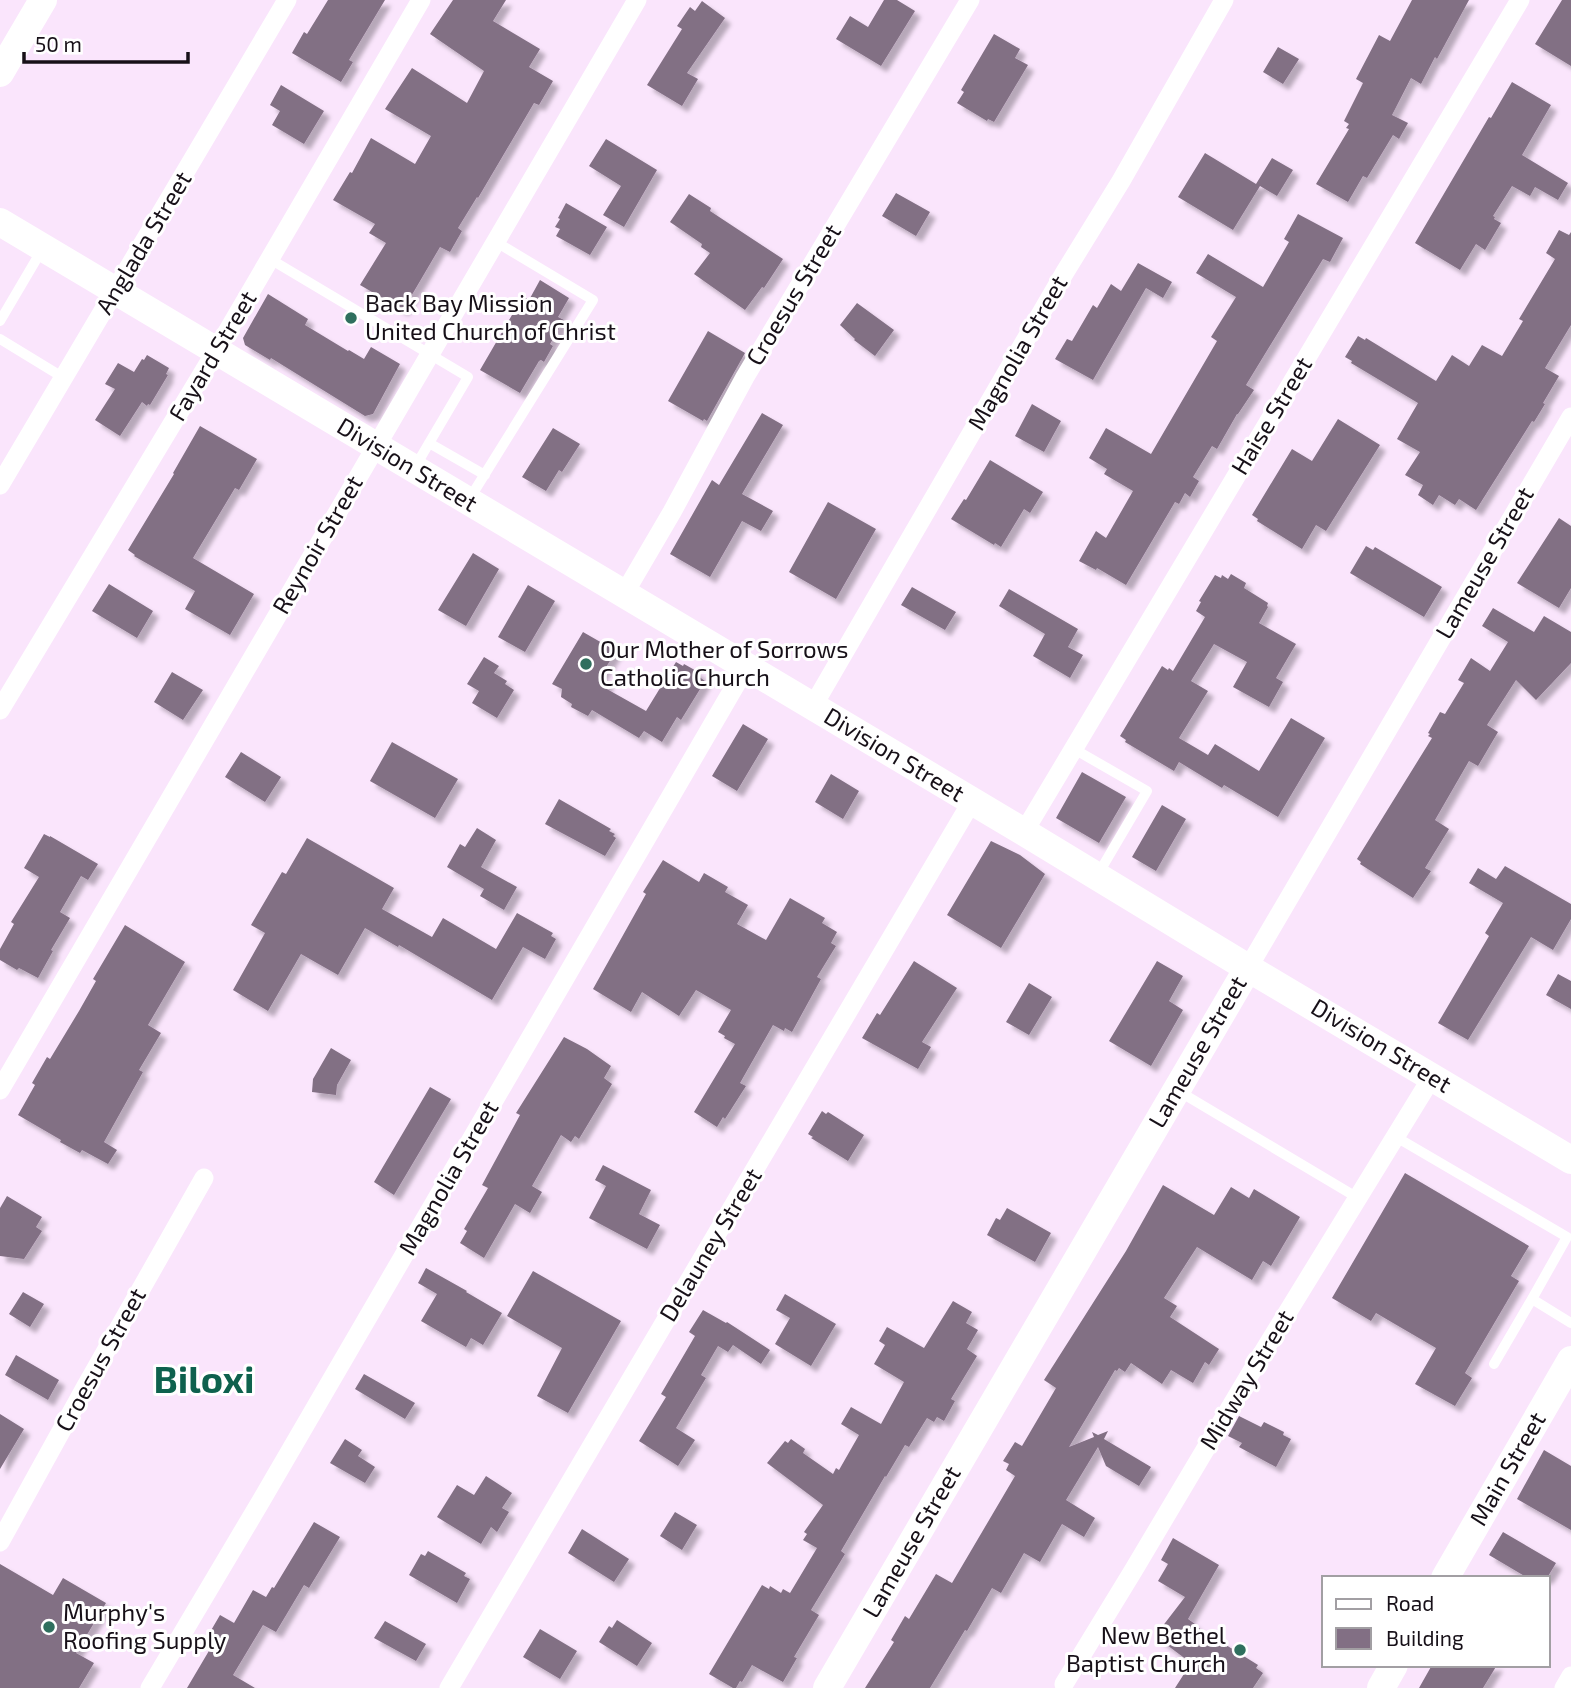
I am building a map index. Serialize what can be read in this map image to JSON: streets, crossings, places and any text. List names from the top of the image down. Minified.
{"streets":{"main road":["Division Street","Lameuse Street","Main Street"],"street":["Anglada Street","Croesus Street","Magnolia Street","Fayard Street","Haise Street","Reynoir Street","Delauney Street","Midway Street"]},"crossings":[["Anglada Street","Division Street"],["Croesus Street","Division Street"],["Magnolia Street","Division Street"],["Fayard Street","Division Street"],["Haise Street","Division Street"],["Division Street","Reynoir Street"],["Division Street","Lameuse Street"],["Division Street","Delauney Street"],["Division Street","Midway Street"]],"districts":["Biloxi"],"places":["Back Bay Mission United Church of Christ","Our Mother of Sorrows Catholic Church","Murphy's Roofing Supply","New Bethel Baptist Church"],"legend":["Road","Building"],"scale_bar":"50 m"}
